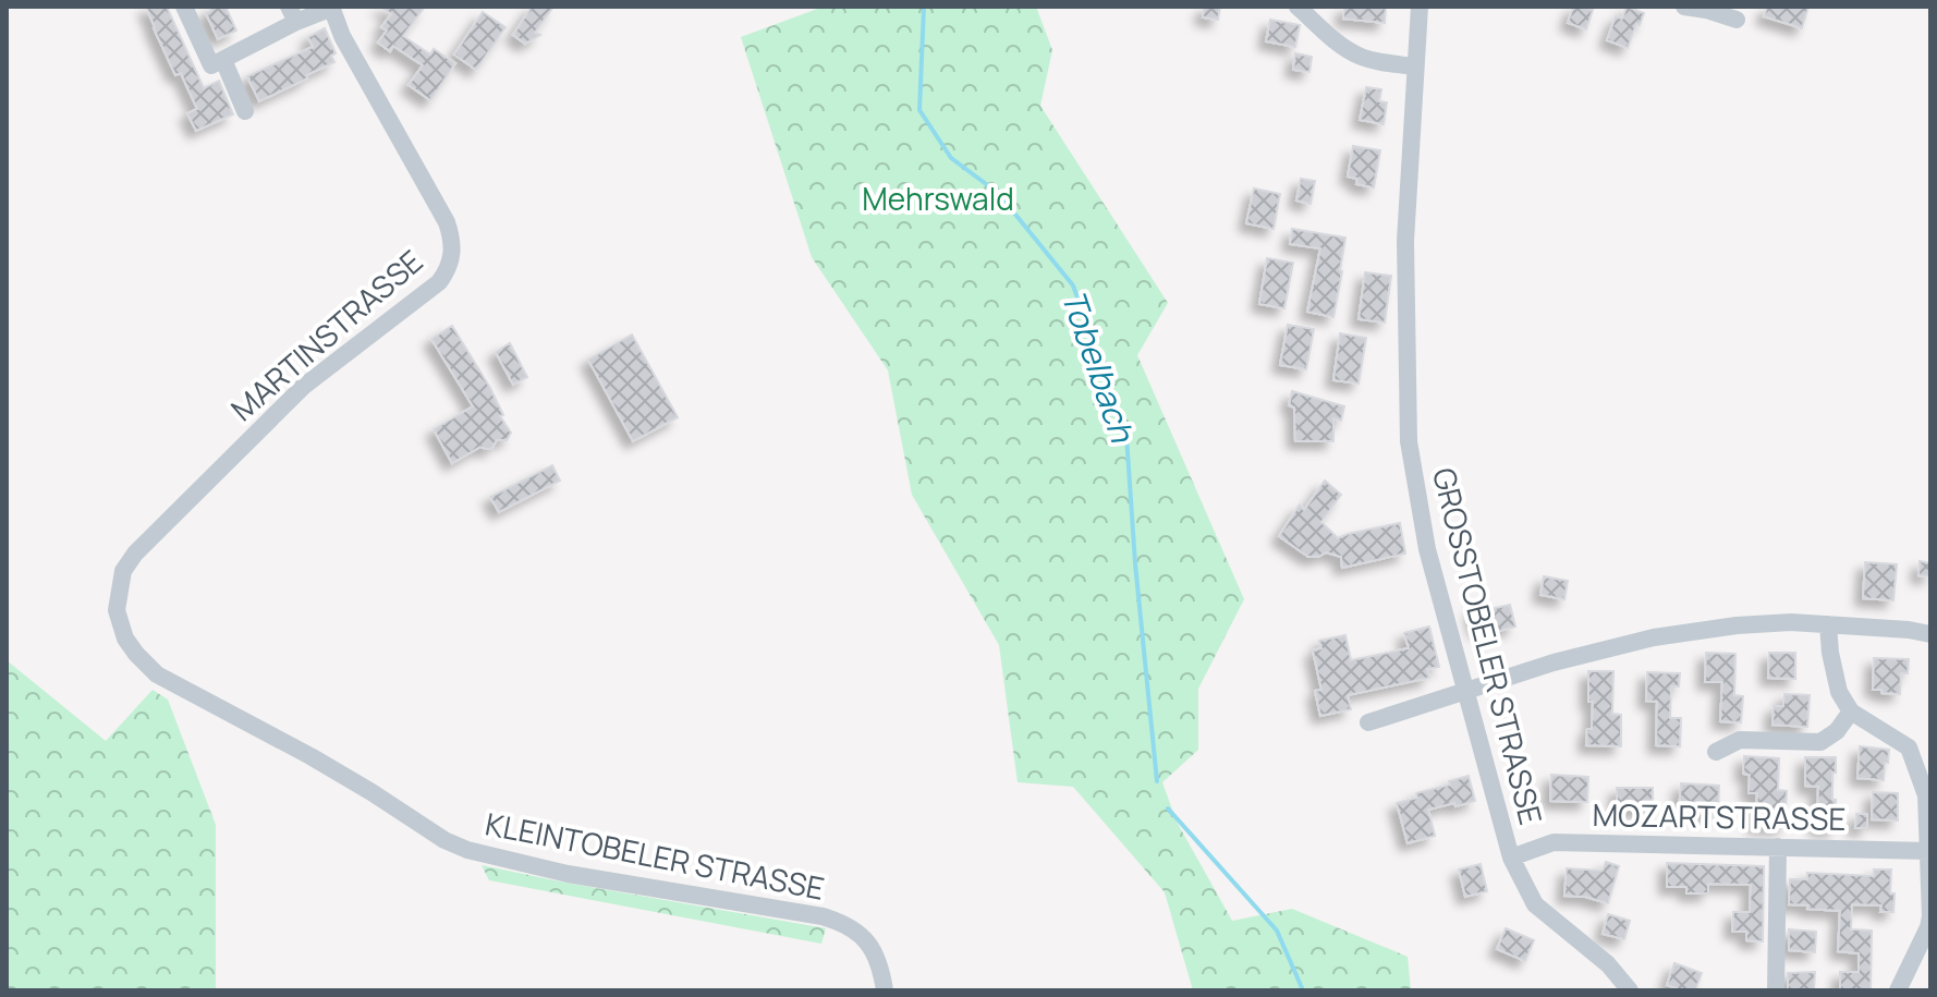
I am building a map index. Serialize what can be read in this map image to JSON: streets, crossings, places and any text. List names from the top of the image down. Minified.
{"streets":{"street":["MARTINSTRASSE","GROSSTOBELER STRASSE","MOZARTSTRASSE","KLEINTOBELER STRASSE"]},"crossings":[["MARTINSTRASSE","KLEINTOBELER STRASSE"],["GROSSTOBELER STRASSE","MOZARTSTRASSE"]],"water":["Tobelbach"],"parks":["Mehrswald"]}
